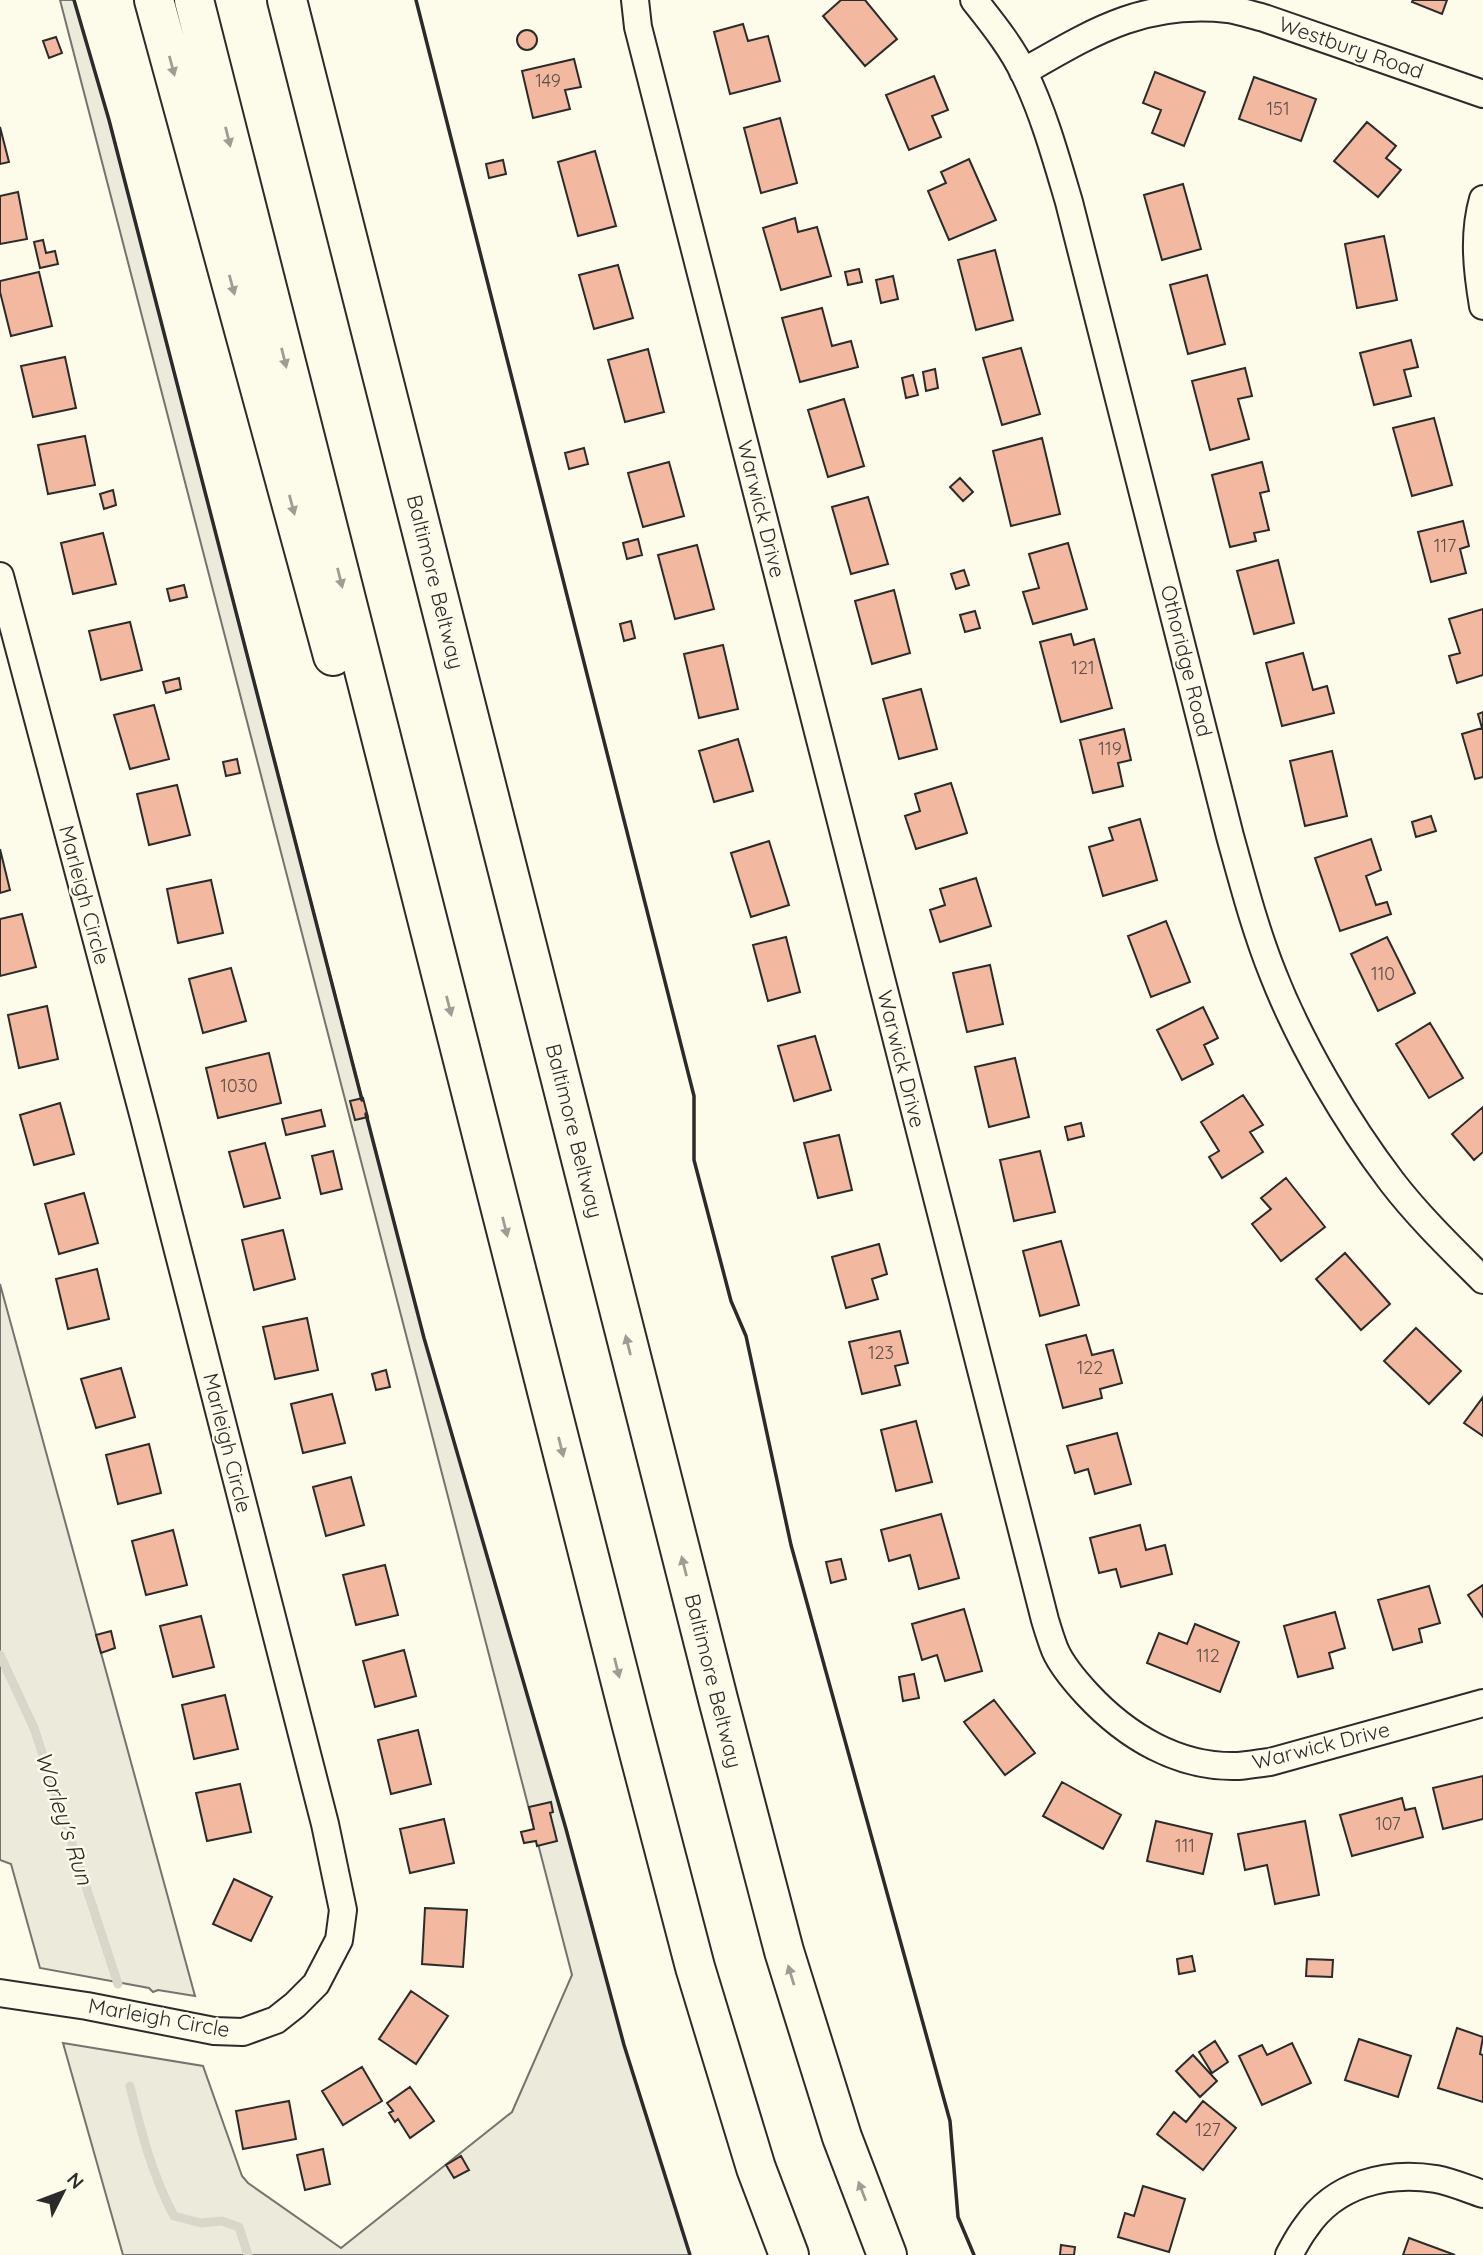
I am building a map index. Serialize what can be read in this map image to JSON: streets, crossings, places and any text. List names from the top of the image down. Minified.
{"streets":{"highway":["Baltimore Beltway"],"street":["Westbury Road","Warwick Drive","Othoridge Road","Marleigh Circle"]},"crossings":[["Westbury Road","Othoridge Road"]],"water":["Worley's Run"],"house_numbers":["149","151","117","121","119","110","1030","123","122","112","107","111","127"],"north":"top right"}
